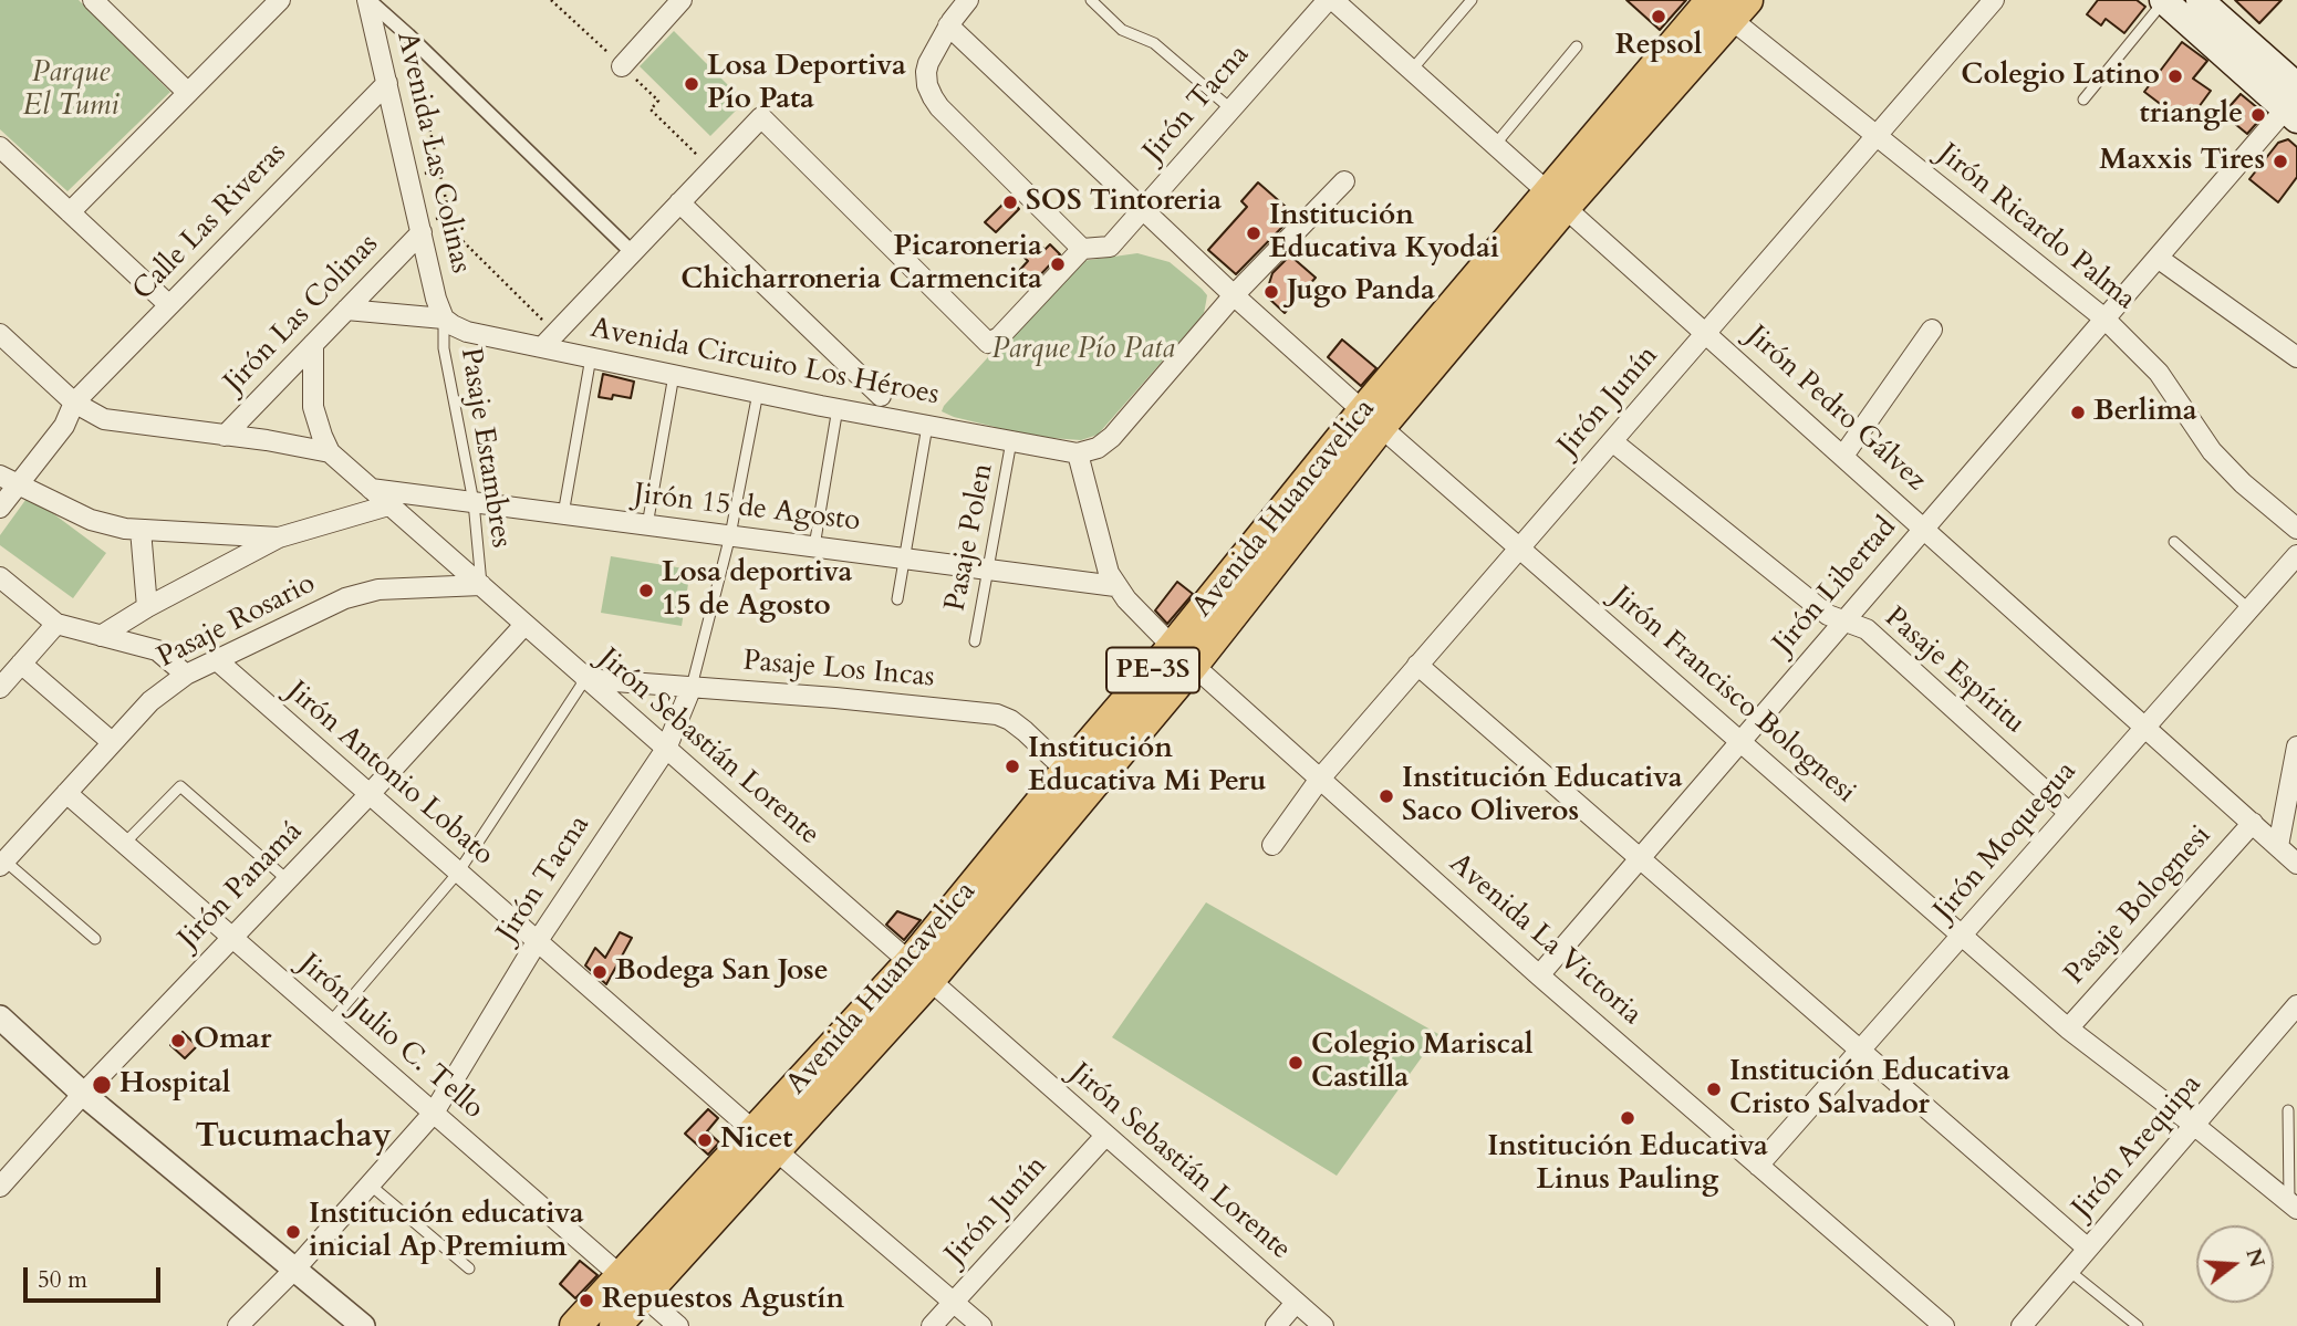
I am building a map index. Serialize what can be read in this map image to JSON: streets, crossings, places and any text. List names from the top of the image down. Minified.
{"streets":{"highway":["Avenida Huancavelica","PE-3S"],"street":["Jirón Tacna","Avenida Las Colinas","Calle Las Riveras","Jirón Ricardo Palma","Jirón Las Colinas","Avenida Circuito Los Héroes","Jirón Junín","Jirón Pedro Gálvez","Jirón 15 de Agosto","Jirón Libertad","Pasaje Rosario","Pasaje Los Incas","Pasaje Espíritu","Jirón Francisco Bolognesi","Jirón Sebastián Lorente","Jirón Antonio Lobato","Jirón Moquegua","Jirón Panamá","Pasaje Bolognesi","Avenida La Victoria","Jirón Julio C. Tello","Jirón Arequipa"],"lane":["Pasaje Estambres","Pasaje Polen"]},"crossings":[["Jirón Tacna","Avenida Circuito Los Héroes"],["Jirón Tacna","Jirón Pedro Gálvez"],["Jirón Tacna","Jirón 15 de Agosto"],["Jirón Tacna","Pasaje Los Incas"],["Jirón Tacna","Jirón Francisco Bolognesi"],["Jirón Tacna","Jirón Sebastián Lorente"],["Jirón Tacna","Jirón Antonio Lobato"],["Jirón Tacna","Jirón Julio C. Tello"],["Avenida Las Colinas","Calle Las Riveras"],["Avenida Las Colinas","Jirón Las Colinas"],["Avenida Las Colinas","Avenida Circuito Los Héroes"],["Avenida Las Colinas","Pasaje Estambres"],["Calle Las Riveras","Jirón Sebastián Lorente"],["Jirón Ricardo Palma","Jirón Junín"],["Jirón Ricardo Palma","Avenida Huancavelica"],["Jirón Ricardo Palma","Jirón Libertad"],["Jirón Las Colinas","Avenida Circuito Los Héroes"],["Jirón Las Colinas","Jirón Sebastián Lorente"],["Avenida Circuito Los Héroes","Pasaje Estambres"],["Avenida Circuito Los Héroes","Pasaje Polen"],["Avenida Circuito Los Héroes","Avenida La Victoria"],["Jirón Junín","Jirón Pedro Gálvez"],["Jirón Junín","Pasaje Espíritu"],["Jirón Junín","Jirón Francisco Bolognesi"],["Jirón Junín","Jirón Sebastián Lorente"],["Jirón Junín","Jirón Antonio Lobato"],["Jirón Junín","Avenida La Victoria"],["Jirón Pedro Gálvez","Avenida Huancavelica"],["Jirón Pedro Gálvez","Jirón Libertad"],["Jirón Pedro Gálvez","Jirón Moquegua"],["Jirón Pedro Gálvez","Pasaje Bolognesi"],["Pasaje Estambres","Jirón 15 de Agosto"],["Pasaje Estambres","Pasaje Rosario"],["Pasaje Estambres","Jirón Sebastián Lorente"],["Jirón 15 de Agosto","Pasaje Polen"],["Jirón 15 de Agosto","Jirón Sebastián Lorente"],["Jirón 15 de Agosto","Avenida La Victoria"],["Avenida Huancavelica","Pasaje Los Incas"],["Avenida Huancavelica","Jirón Francisco Bolognesi"],["Avenida Huancavelica","Jirón Sebastián Lorente"],["Avenida Huancavelica","Jirón Antonio Lobato"],["Avenida Huancavelica","Avenida La Victoria"],["Avenida Huancavelica","Jirón Julio C. Tello"],["Jirón Libertad","Pasaje Espíritu"],["Jirón Libertad","Jirón Francisco Bolognesi"],["Jirón Libertad","Avenida La Victoria"],["Pasaje Rosario","Jirón Sebastián Lorente"],["Pasaje Rosario","Jirón Antonio Lobato"],["Pasaje Rosario","Jirón Julio C. Tello"],["Pasaje Los Incas","Jirón Sebastián Lorente"],["Pasaje Espíritu","Jirón Moquegua"],["Jirón Francisco Bolognesi","Jirón Moquegua"],["Jirón Francisco Bolognesi","Pasaje Bolognesi"],["Jirón Francisco Bolognesi","Jirón Arequipa"],["Jirón Sebastián Lorente","Jirón Panamá"],["Jirón Antonio Lobato","Jirón Panamá"],["Jirón Moquegua","Avenida La Victoria"],["Jirón Panamá","Jirón Julio C. Tello"]],"districts":["Tucumachay"],"parks":["Parque El Tumi","Parque Pío Pata"],"places":["Repsol","Colegio Latino","Losa Deportiva Pío Pata","triangle","Maxxis Tires","SOS Tintoreria","Institución Educativa Kyodai","Picaroneria Chicharroneria Carmencita","Jugo Panda","Berlima","Losa deportiva 15 de Agosto","Institución Educativa Mi Peru","Institución Educativa Saco Oliveros","Bodega San Jose","Omar","Colegio Mariscal Castilla","Hospital","Institución Educativa Cristo Salvador","Institución Educativa Linus Pauling","Nicet","Institución educativa inicial Ap Premium","Repuestos Agustín"],"scale_bar":"50 m","north":"right"}
